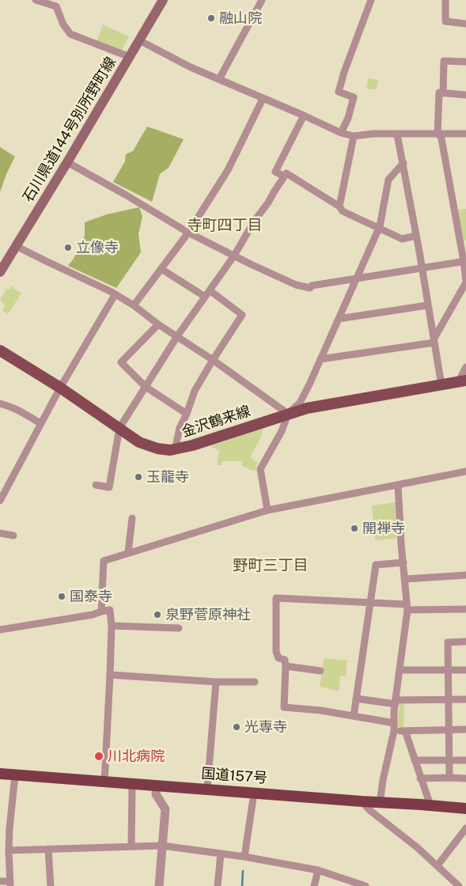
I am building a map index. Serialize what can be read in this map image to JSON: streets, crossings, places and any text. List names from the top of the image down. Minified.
{"streets":{"highway":["国道157号"],"main road":["石川県道144号別所野町線","金沢鶴来線"]},"districts":["寺町四丁目","野町三丁目"],"places":["融山院","立像寺","玉龍寺","開禅寺","国泰寺","泉野菅原神社","光専寺","川北病院"]}
